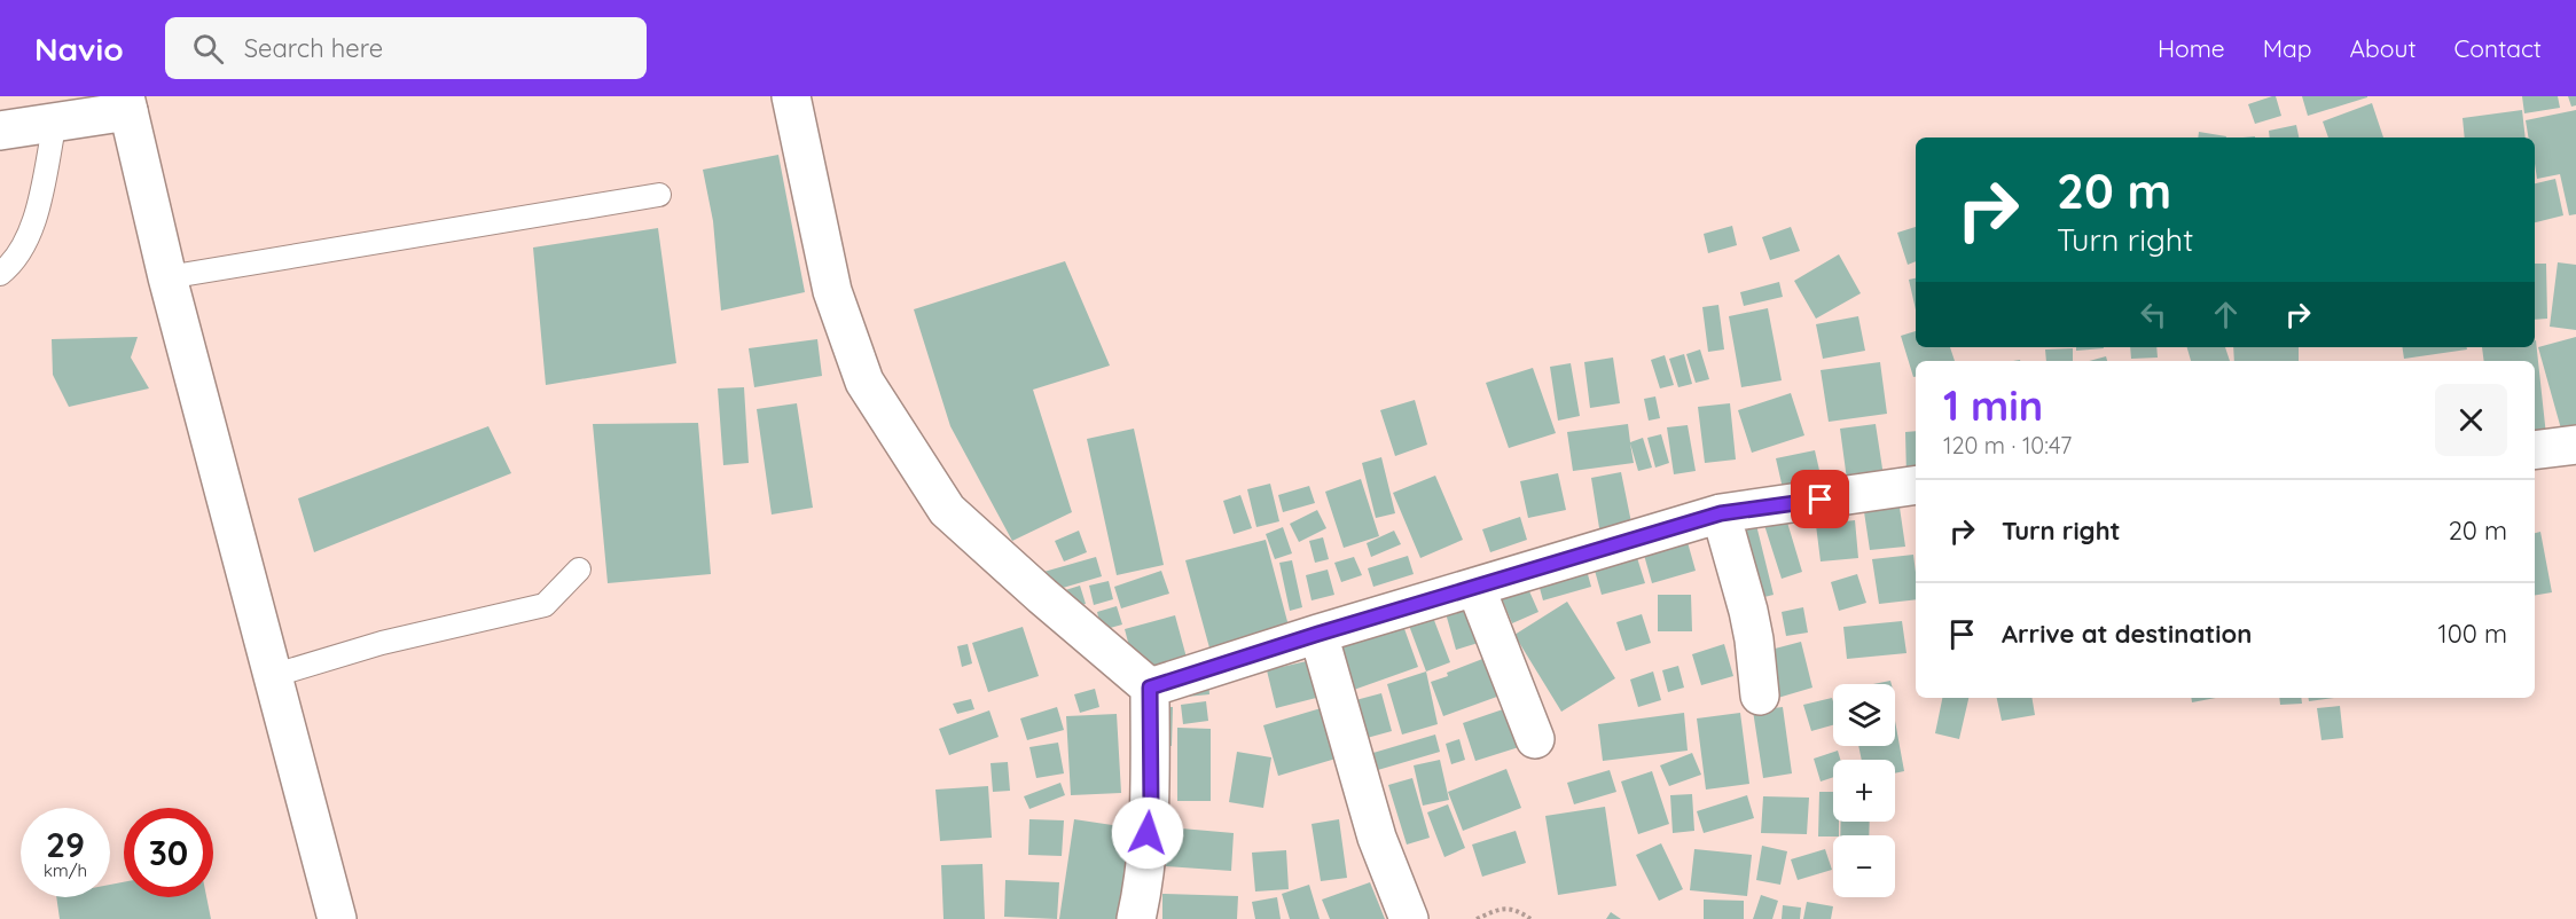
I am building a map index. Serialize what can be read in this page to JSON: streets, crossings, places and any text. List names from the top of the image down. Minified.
{"page":{"header":"Navio","search":"Search here","nav":["Home","Map","About","Contact"],"turn":["20 m","Turn right"],"heading":["1 min","120 m · 10:47"],"list":[{"name":"Turn right","value":"20 m"},{"name":"Arrive at destination","value":"100 m"}],"map_buttons":["+","−"],"speed":"29 km/h","limit":"30"}}
